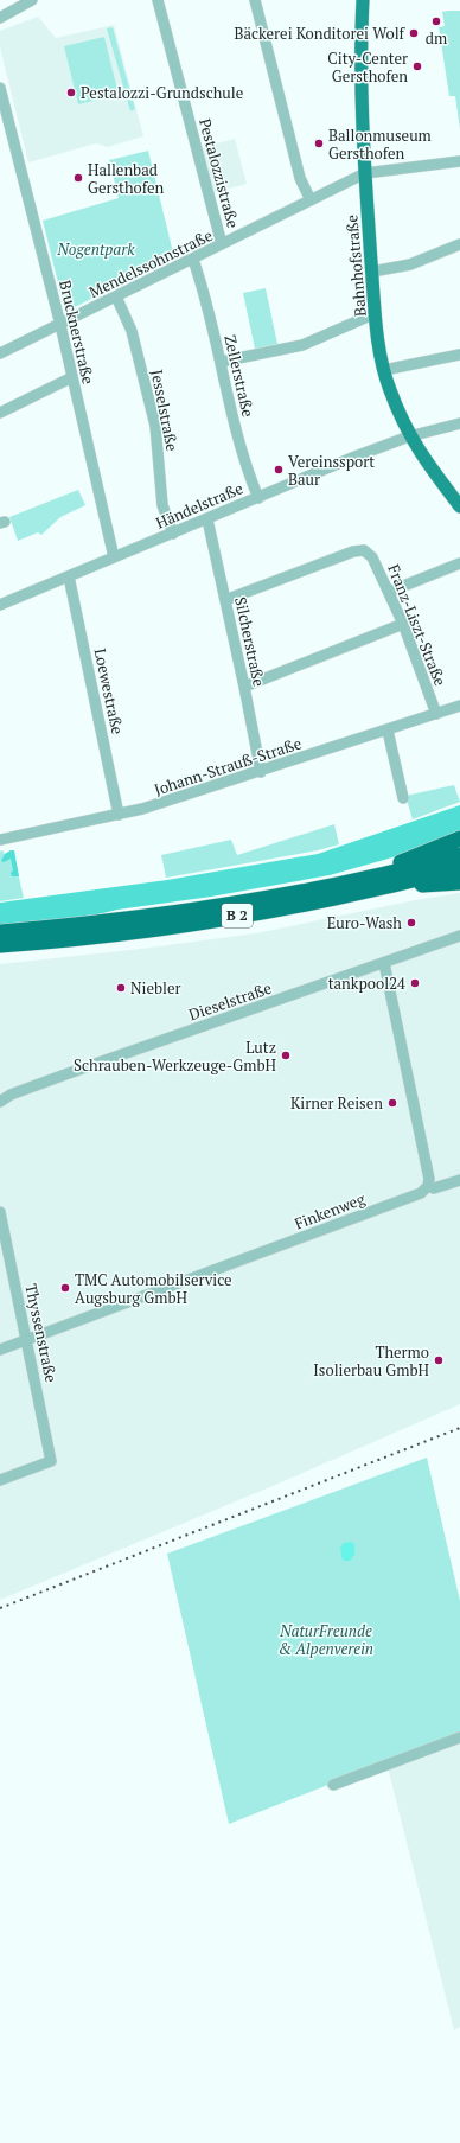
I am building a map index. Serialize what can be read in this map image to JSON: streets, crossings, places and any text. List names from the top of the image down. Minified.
{"streets":{"highway":["B 2"],"main road":["Bahnhofstraße"],"street":["Pestalozzistraße","Mendelssohnstraße","Brucknerstraße","Zellerstraße","Jesselstraße","Händelstraße","Franz-Liszt-Straße","Silcherstraße","Loewestraße","Johann-Strauß-Straße","Dieselstraße","Finkenweg","Thyssenstraße"]},"crossings":[["Pestalozzistraße","Mendelssohnstraße"],["Mendelssohnstraße","Bahnhofstraße"],["Mendelssohnstraße","Brucknerstraße"],["Mendelssohnstraße","Zellerstraße"],["Mendelssohnstraße","Jesselstraße"],["Bahnhofstraße","Händelstraße"],["Brucknerstraße","Händelstraße"],["Zellerstraße","Händelstraße"],["Jesselstraße","Händelstraße"],["Händelstraße","Silcherstraße"],["Händelstraße","Loewestraße"],["Franz-Liszt-Straße","Silcherstraße"],["Franz-Liszt-Straße","Johann-Strauß-Straße"],["Silcherstraße","Johann-Strauß-Straße"],["Loewestraße","Johann-Strauß-Straße"],["Finkenweg","Thyssenstraße"]],"parks":["Nogentpark","NaturFreunde & Alpenverein"],"places":["dm","Bäckerei Konditorei Wolf","City-Center Gersthofen","Pestalozzi-Grundschule","Ballonmuseum Gersthofen","Hallenbad Gersthofen","Vereinssport Baur","Euro-Wash","tankpool24","Niebler","Lutz Schrauben-Werkzeuge-GmbH","Kirner Reisen","TMC Automobilservice Augsburg GmbH","Thermo Isolierbau GmbH"]}
